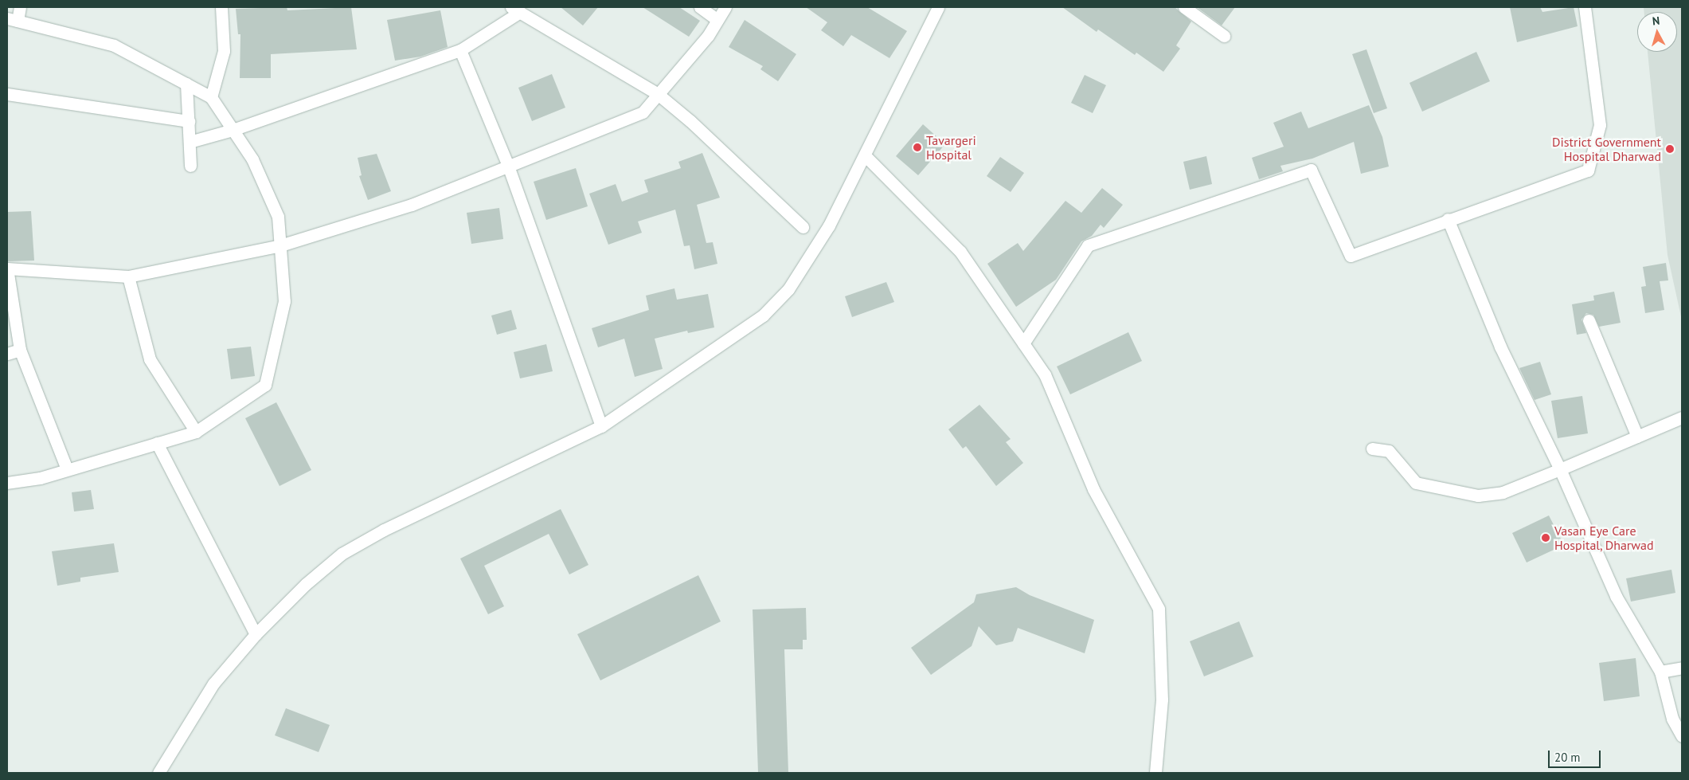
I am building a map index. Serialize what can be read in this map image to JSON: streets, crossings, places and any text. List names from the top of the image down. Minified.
{"places":["Tavargeri Hospital","District Government Hospital Dharwad","Vasan Eye Care Hospital, Dharwad"],"scale_bar":"20 m","north":"top"}
